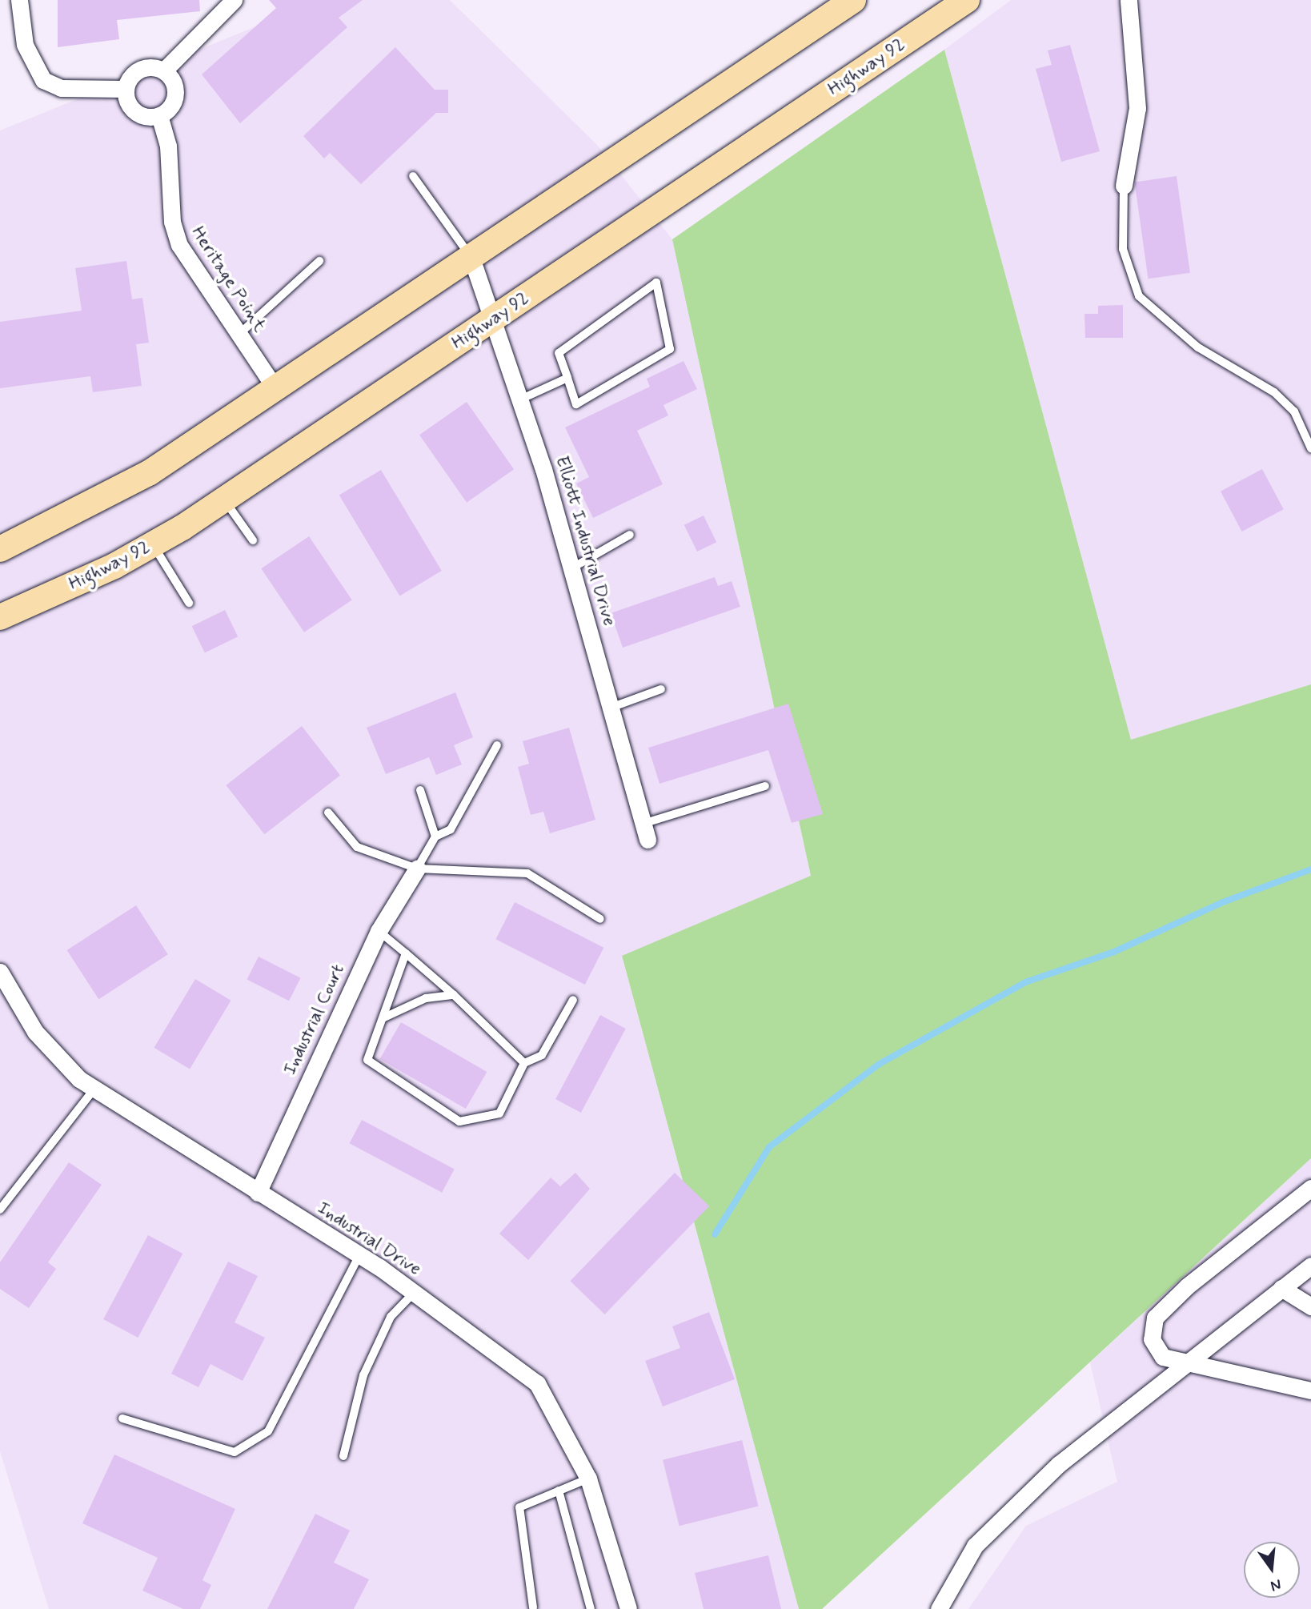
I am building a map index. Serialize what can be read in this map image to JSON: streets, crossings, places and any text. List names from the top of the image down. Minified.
{"streets":{"main road":["Highway 92"],"street":["Heritage Point","Elliott Industrial Drive","Industrial Court","Industrial Drive"]},"crossings":[["Highway 92","Elliott Industrial Drive"],["Industrial Court","Industrial Drive"]],"north":"bottom"}
